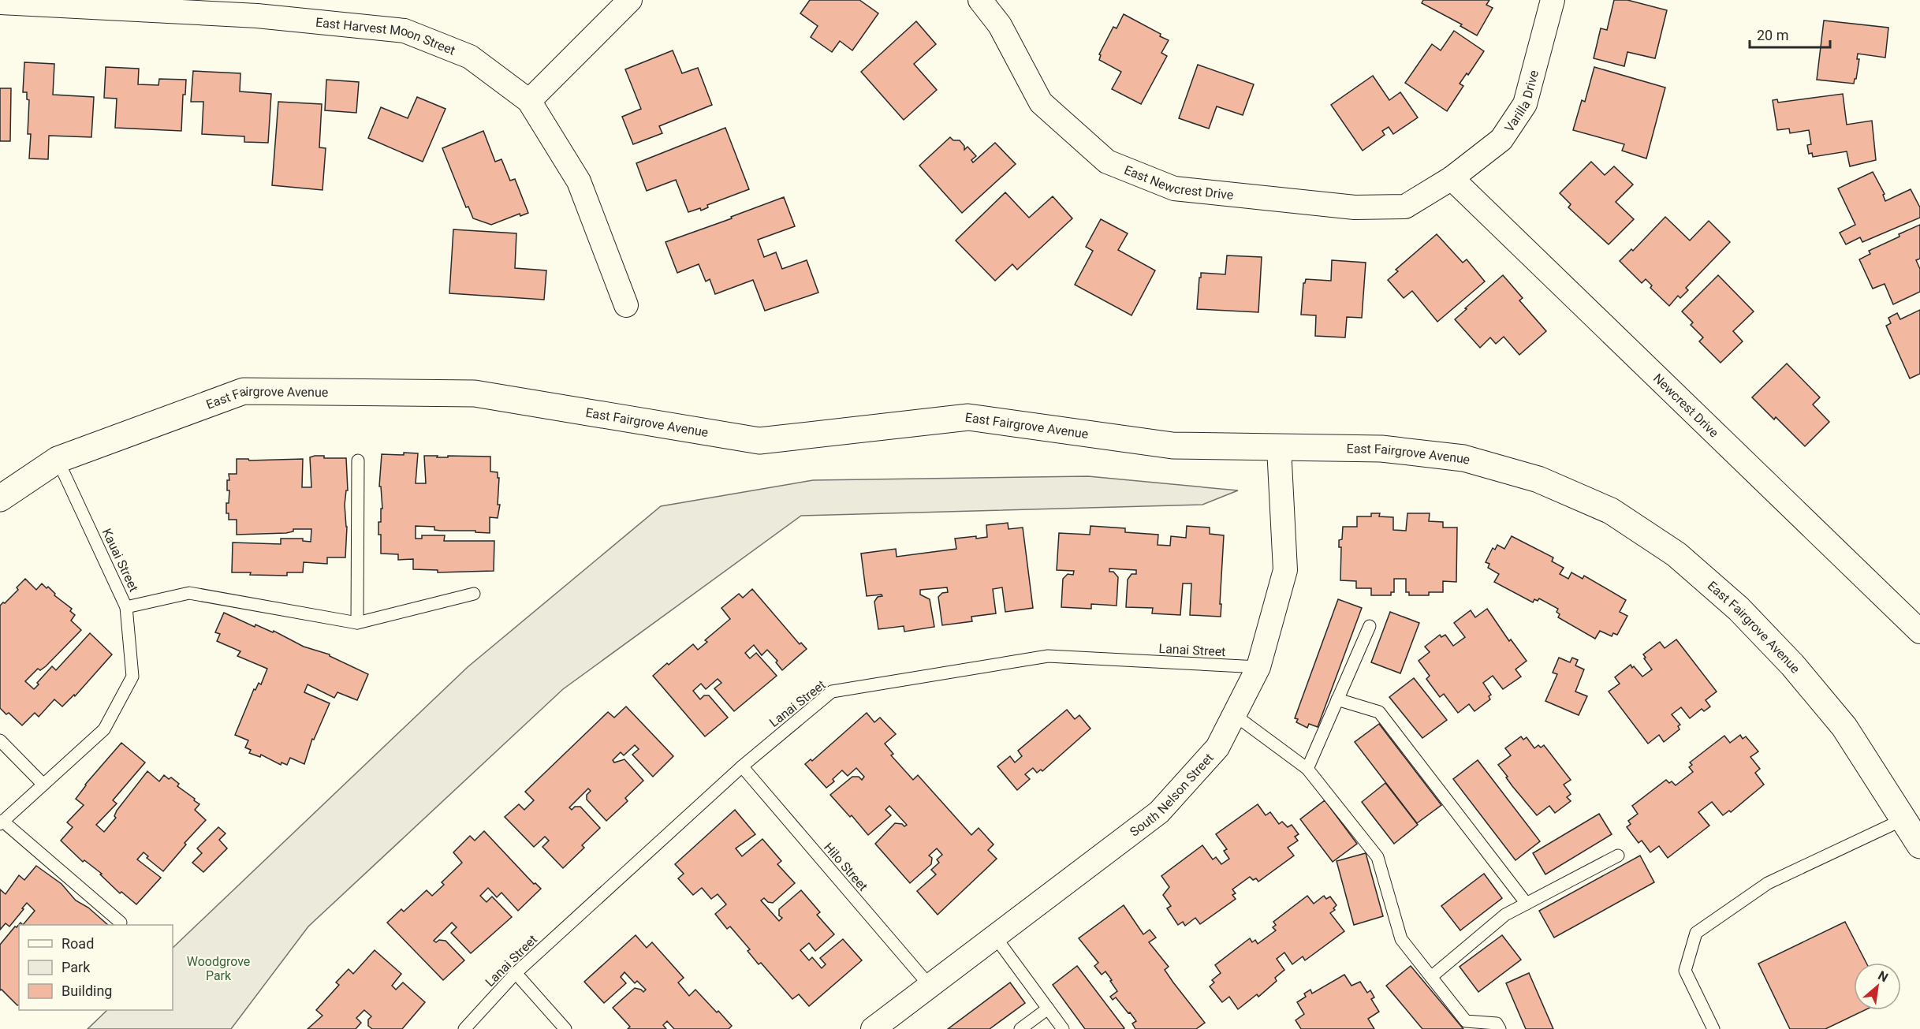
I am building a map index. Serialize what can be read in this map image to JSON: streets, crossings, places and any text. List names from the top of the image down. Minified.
{"streets":{"street":["East Harvest Moon Street","Varilla Drive","East Newcrest Drive","East Fairgrove Avenue","Newcrest Drive","South Nelson Street"],"lane":["Kauai Street","Lanai Street","Hilo Street"]},"crossings":[["Varilla Drive","East Newcrest Drive"],["Varilla Drive","Newcrest Drive"],["East Newcrest Drive","Newcrest Drive"],["East Fairgrove Avenue","Kauai Street"],["East Fairgrove Avenue","South Nelson Street"],["Lanai Street","South Nelson Street"],["Lanai Street","Hilo Street"],["South Nelson Street","Hilo Street"]],"parks":["Woodgrove Park"],"legend":["Road","Park","Building"],"scale_bar":"20 m","north":"top right"}
